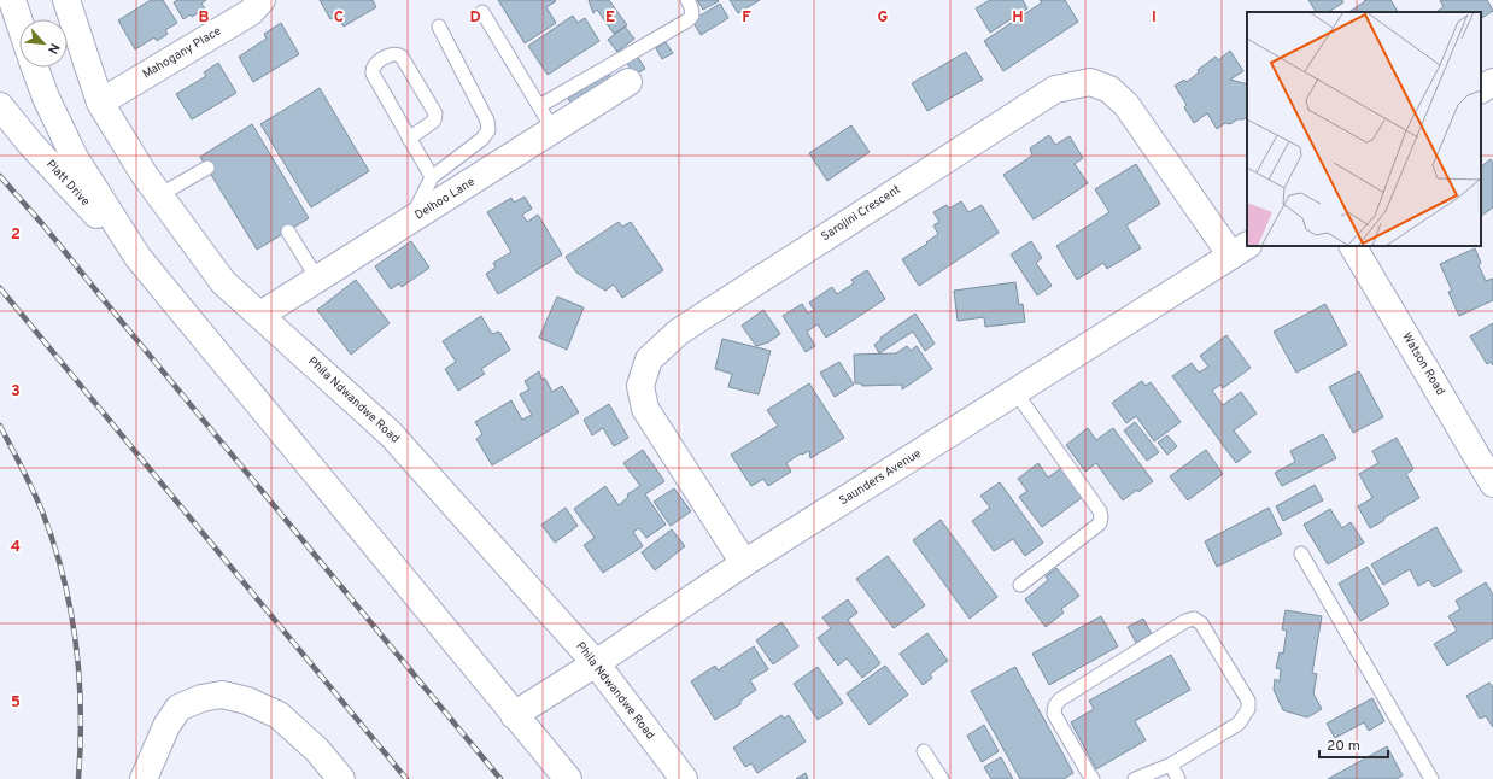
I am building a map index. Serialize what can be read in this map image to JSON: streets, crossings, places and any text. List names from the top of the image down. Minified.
{"streets":{"street":["Mahogany Place","Platt Drive","Delhoo Lane","Sarojini Crescent","Watson Road","Phila Ndwandwe Road","Saunders Avenue"]},"crossings":[["Mahogany Place","Phila Ndwandwe Road"],["Delhoo Lane","Phila Ndwandwe Road"],["Sarojini Crescent","Saunders Avenue"],["Phila Ndwandwe Road","Saunders Avenue"]],"scale_bar":"20 m","north":"bottom right","grid":{"columns":["B","C","D","E","F","G","H","I"],"rows":["2","3","4","5"]}}
